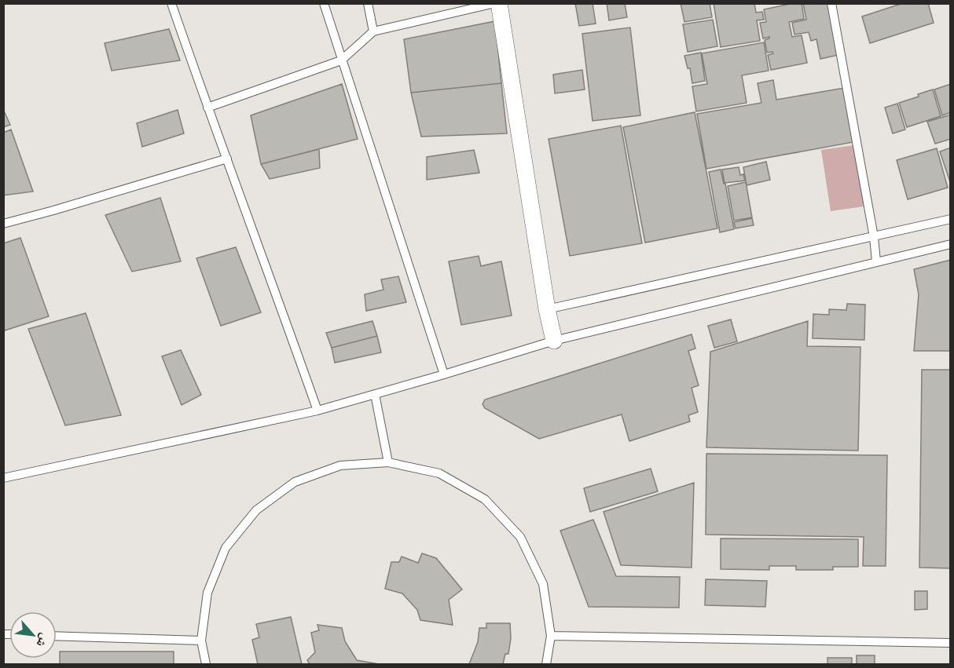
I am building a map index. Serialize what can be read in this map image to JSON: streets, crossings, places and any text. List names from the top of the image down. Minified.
{"north":"bottom right"}
